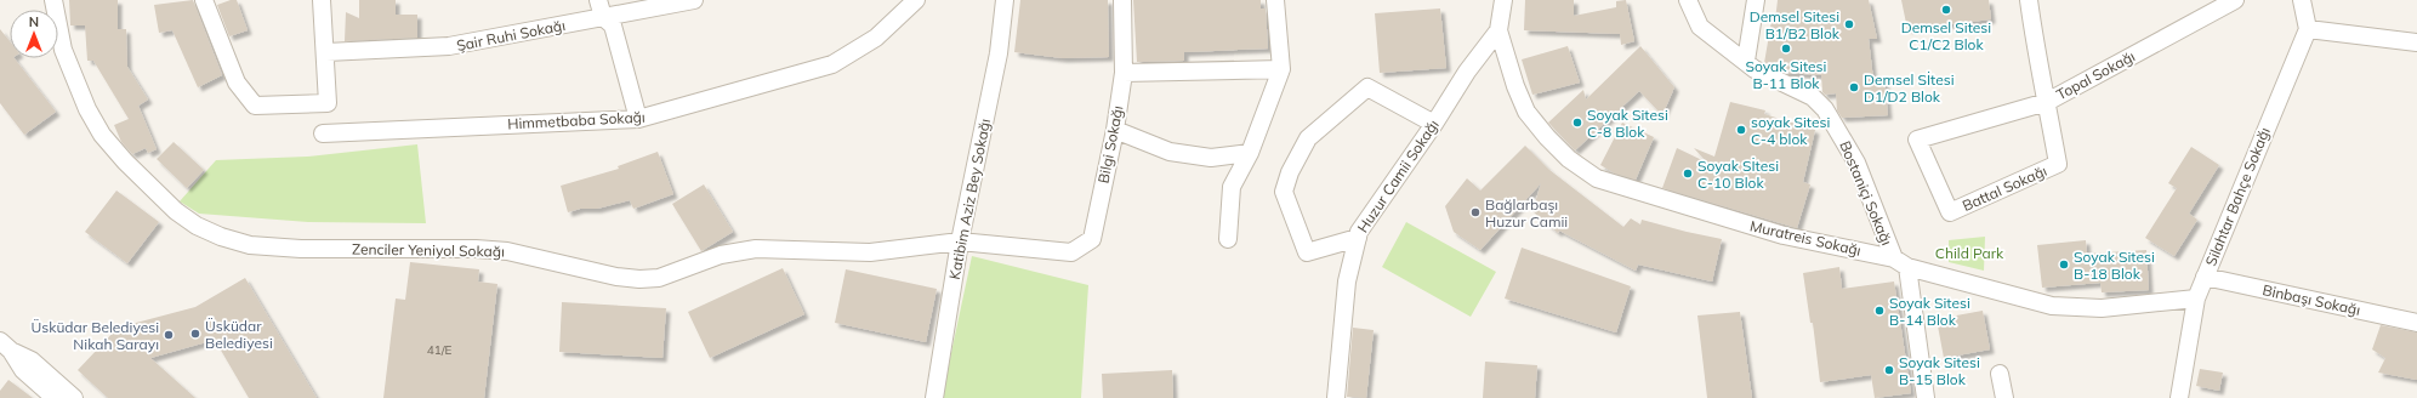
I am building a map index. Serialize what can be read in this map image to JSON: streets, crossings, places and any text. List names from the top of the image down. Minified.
{"streets":{"street":["Şair Ruhi Sokağı","Topal Sokağı","Himmetbaba Sokağı","Bilgi Sokağı","Huzur Camii Sokağı","Battal Sokağı","Bostaniçi Sokağı","Silahtar Bahçe Sokağı","Katibim Aziz Bey Sokağı","Muratreis Sokağı","Zenciler Yeniyol Sokağı","Binbaşı Sokağı"]},"crossings":[["Topal Sokağı","Battal Sokağı"],["Bilgi Sokağı","Katibim Aziz Bey Sokağı"],["Bilgi Sokağı","Zenciler Yeniyol Sokağı"],["Huzur Camii Sokağı","Muratreis Sokağı"],["Bostaniçi Sokağı","Muratreis Sokağı"],["Silahtar Bahçe Sokağı","Muratreis Sokağı"],["Silahtar Bahçe Sokağı","Binbaşı Sokağı"],["Katibim Aziz Bey Sokağı","Zenciler Yeniyol Sokağı"]],"parks":["Child Park"],"places":["Demsel Sitesi C1/C2 Blok","Demsel Sitesi B1/B2 Blok","Soyak Sitesi B-11 Blok","Demsel Sİtesi D1/D2 Blok","Soyak Sitesi C-8 Blok","soyak Sitesi C-4 blok","Soyak Sİtesi C-10 Blok","Bağlarbaşı Huzur Camii","Soyak Sitesi B-18 Blok","Soyak Sitesi B-14 Blok","Üsküdar Belediyesi","Üsküdar Belediyesi Nikah Sarayı","Soyak Sitesi B-15 Blok"],"house_numbers":["41/E"],"north":"top"}
